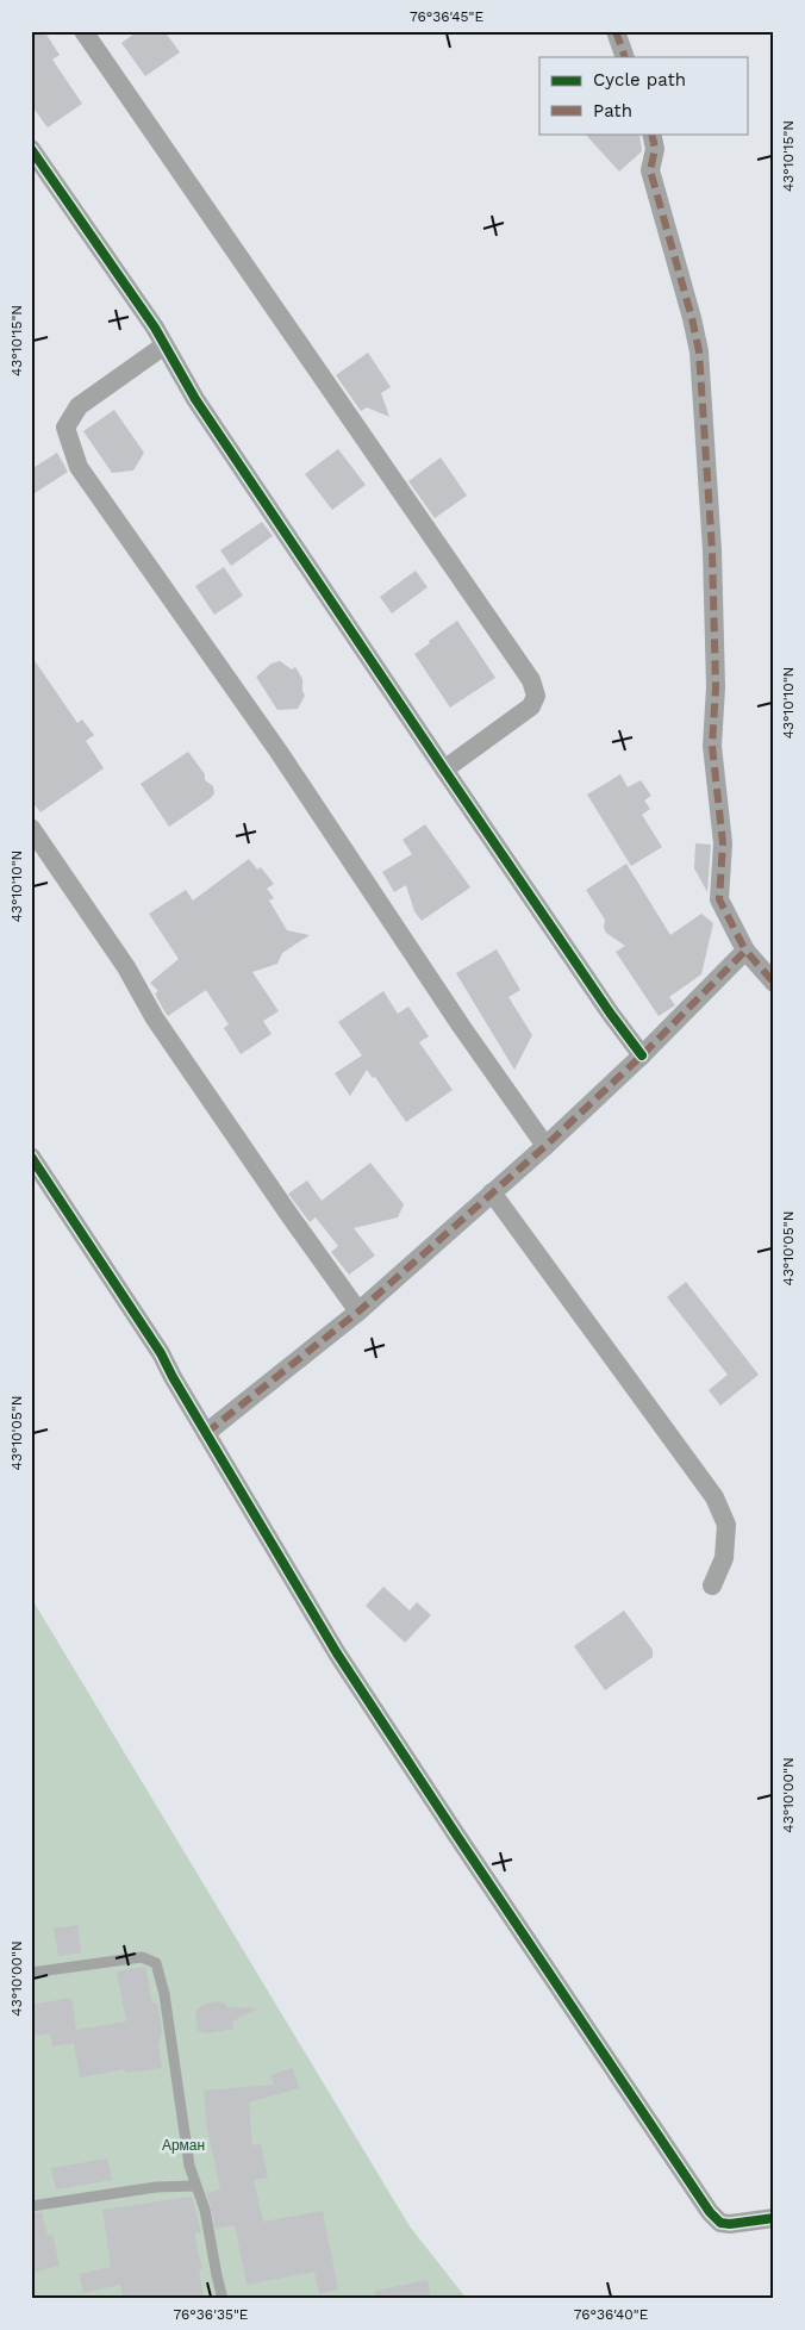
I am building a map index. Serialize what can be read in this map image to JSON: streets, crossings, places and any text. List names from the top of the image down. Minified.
{"parks":["Арман"],"legend":["Cycle path","Path"],"coordinates":["76°36'45\"E","43°10'15\"N","43°10'10\"N","43°10'05\"N","43°10'00\"N","76°36'35\"E","76°36'40\"E"]}
